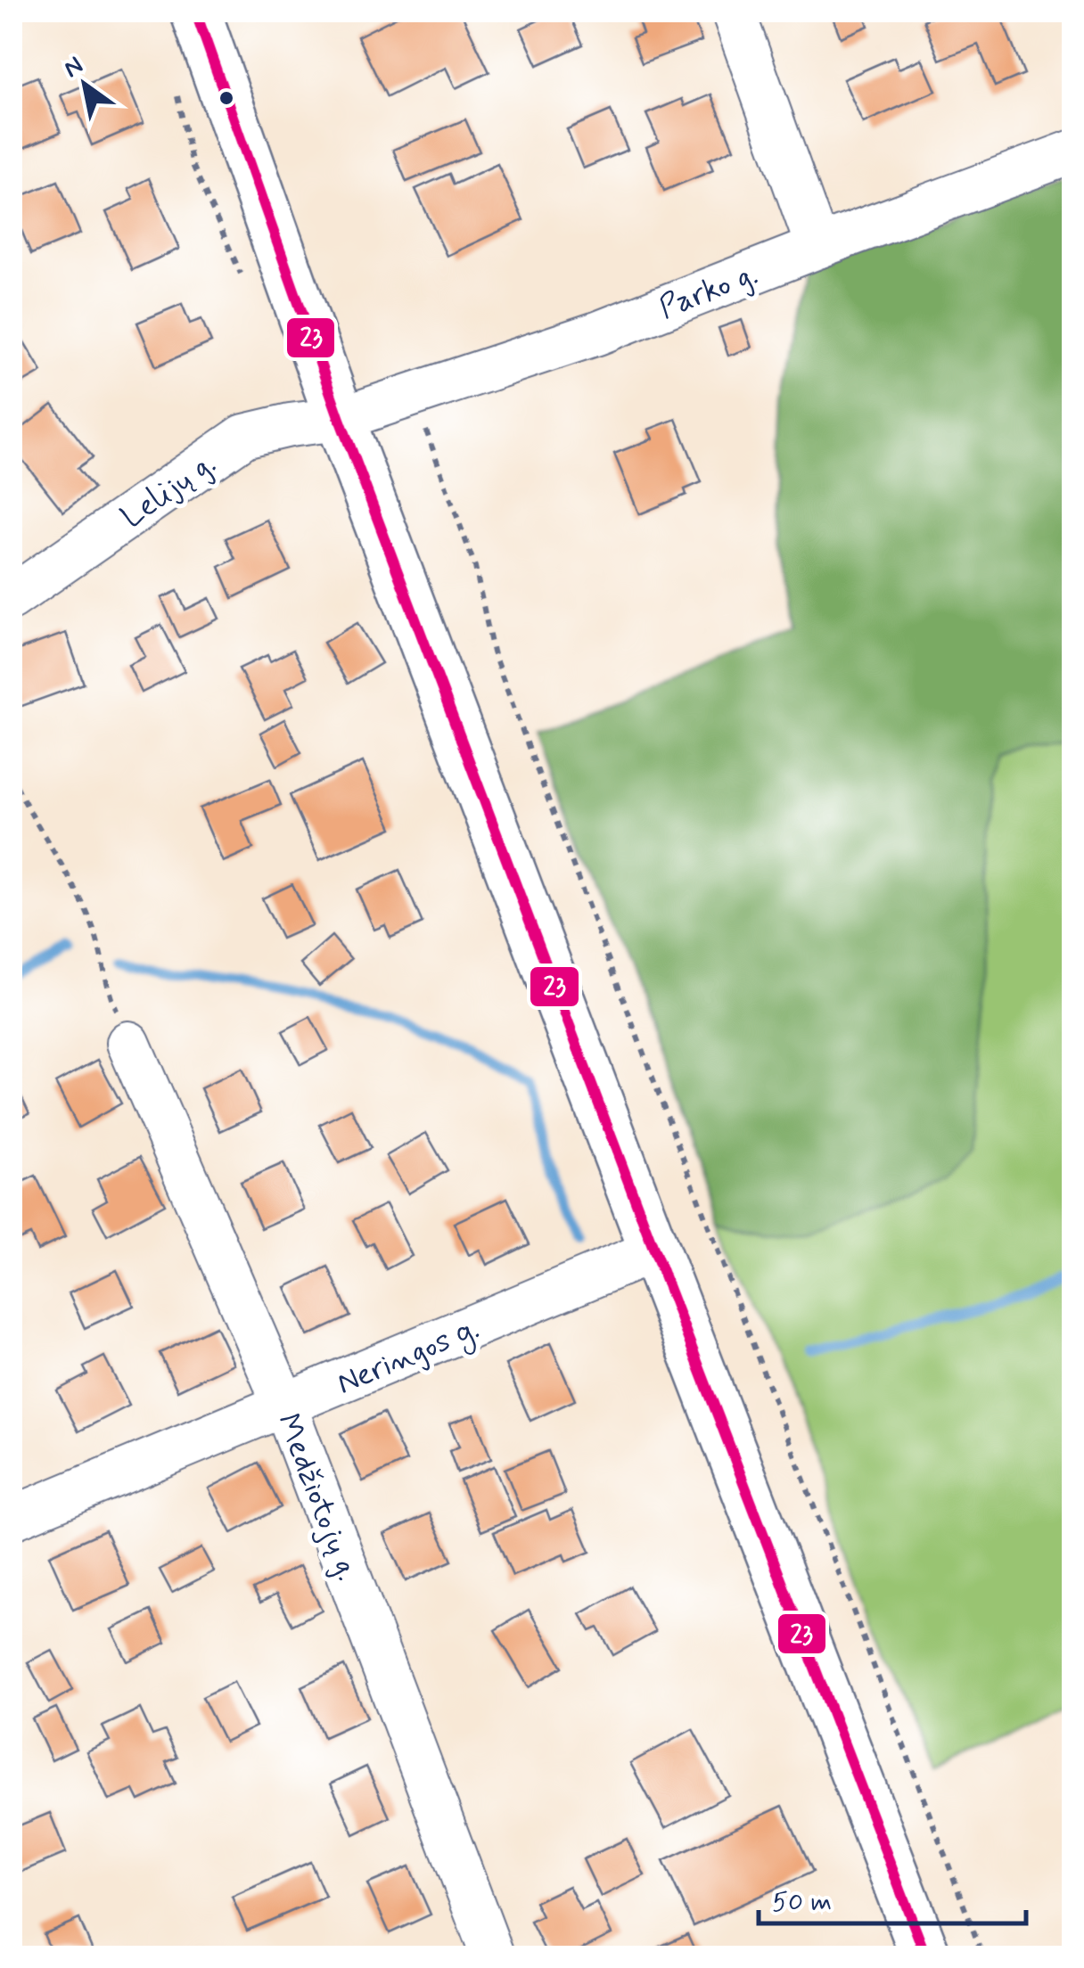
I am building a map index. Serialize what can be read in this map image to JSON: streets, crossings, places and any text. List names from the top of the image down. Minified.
{"streets":{"street":["Parko g.","Lelijų g.","Neringos g.","Medžiotojų g."]},"crossings":[["Parko g.","Lelijų g."],["Neringos g.","Medžiotojų g."]],"lines":["transit line 23"],"scale_bar":"50 m","north":"top left"}
